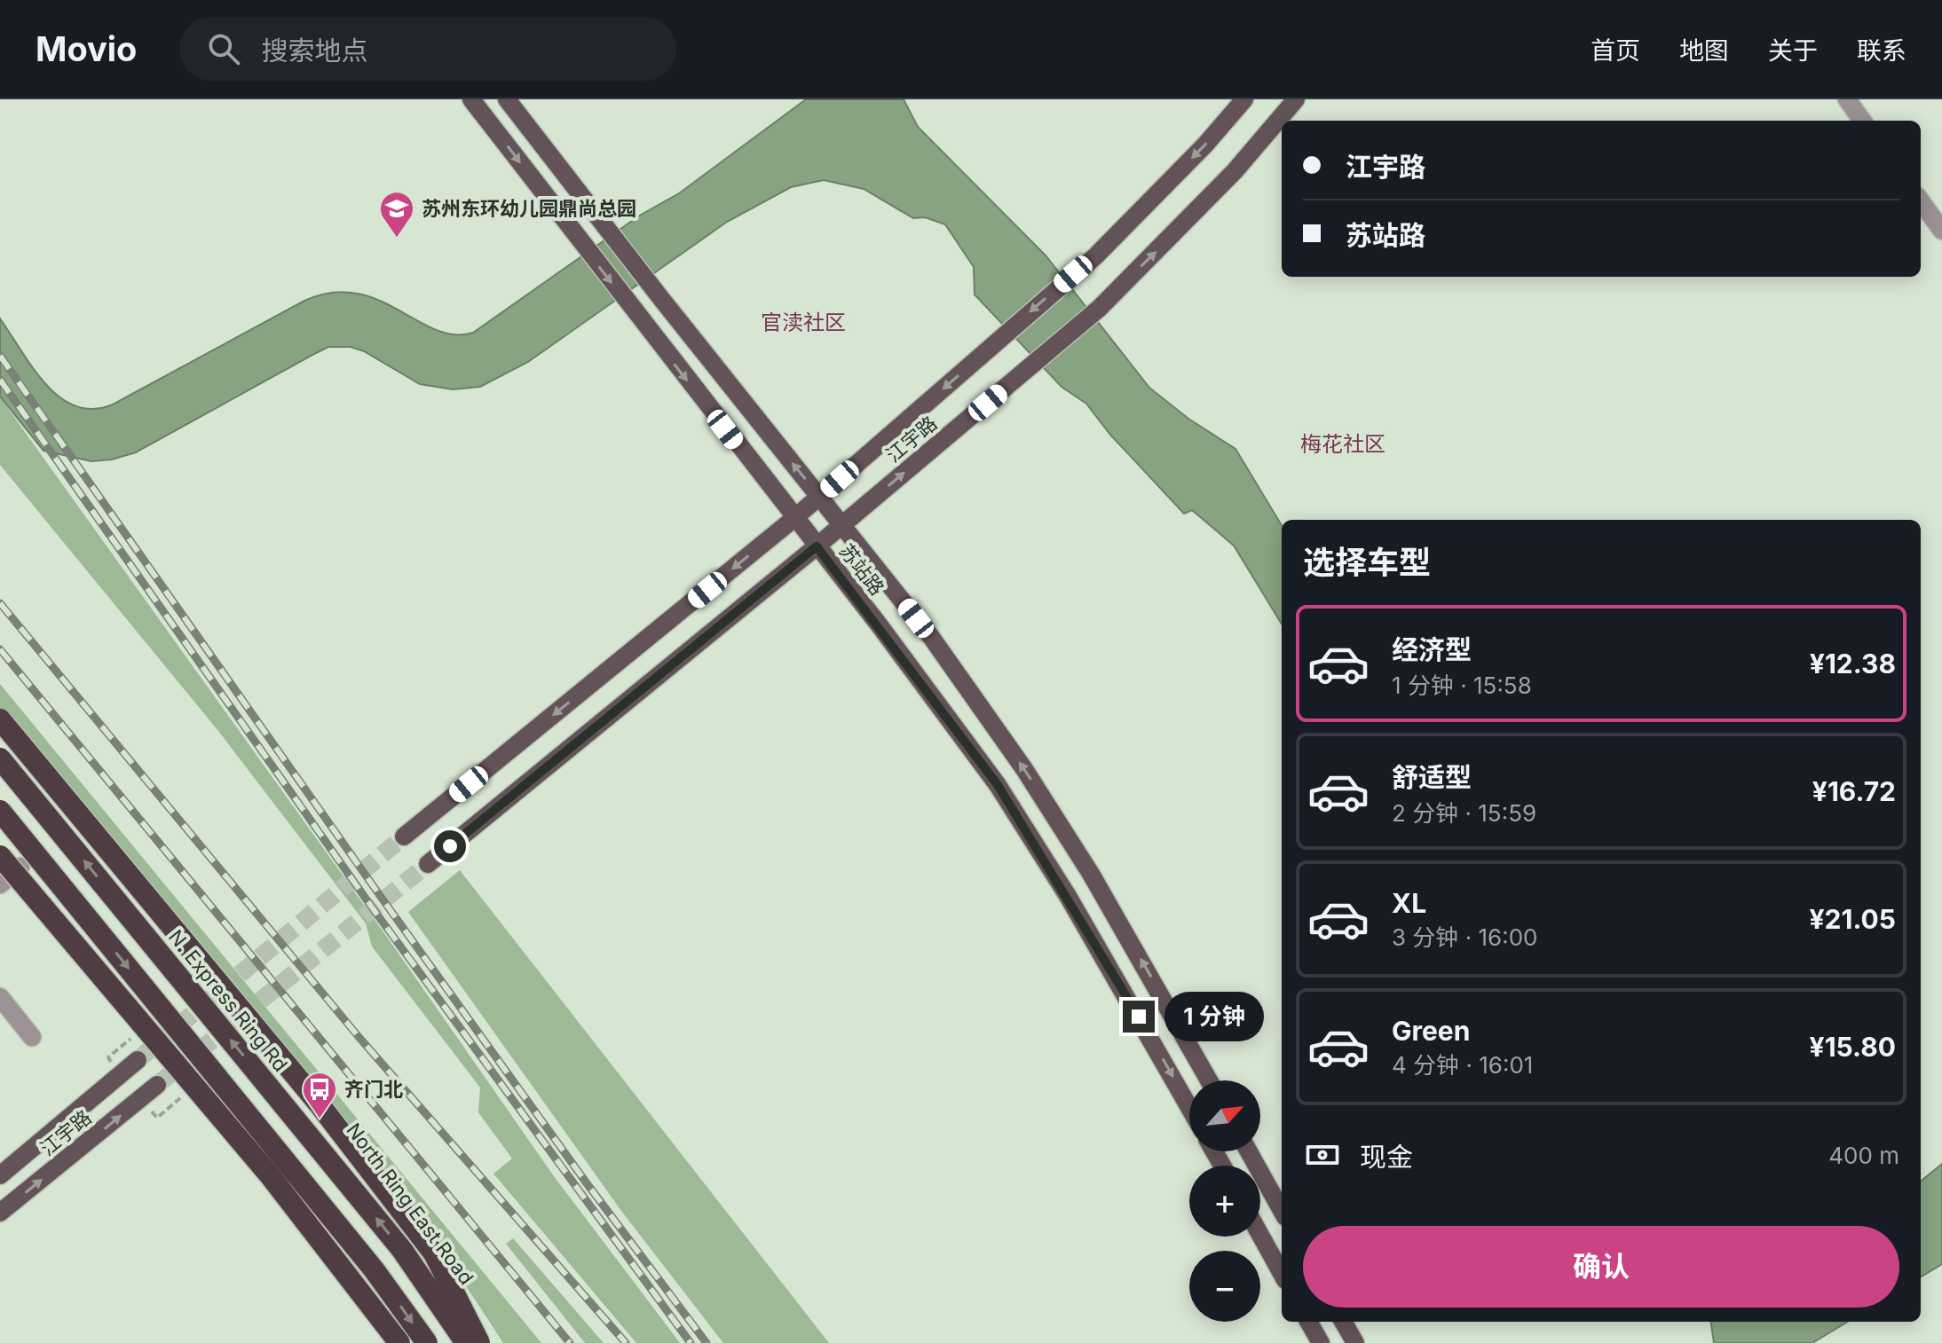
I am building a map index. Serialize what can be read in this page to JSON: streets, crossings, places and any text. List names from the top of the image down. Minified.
{"streets":{"highway":["N. Express Ring Rd"],"main road":["江宇路","苏站路","North Ring East Road"]},"crossings":[["江宇路","苏站路"]],"districts":["官渎社区","梅花社区"],"places":{"school or university":["苏州东环幼儿园鼎尚总园"],"bus stop":["齐门北"]},"north":"top right","page":{"header":"Movio","search":"搜索地点","nav":["首页","地图","关于","联系"],"banner":["江宇路","苏站路"],"heading":"选择车型","list":[{"name":"经济型","note":"1 分钟 · 15:58","value":"¥12.38"},{"name":"舒适型","note":"2 分钟 · 15:59","value":"¥16.72"},{"name":"XL","note":"3 分钟 · 16:00","value":"¥21.05"},{"name":"Green","note":"4 分钟 · 16:01","value":"¥15.80"}],"bubble":"1 分钟","map_buttons":["+","−"],"pay":["现金","400 m"],"buttons":"确认"}}
